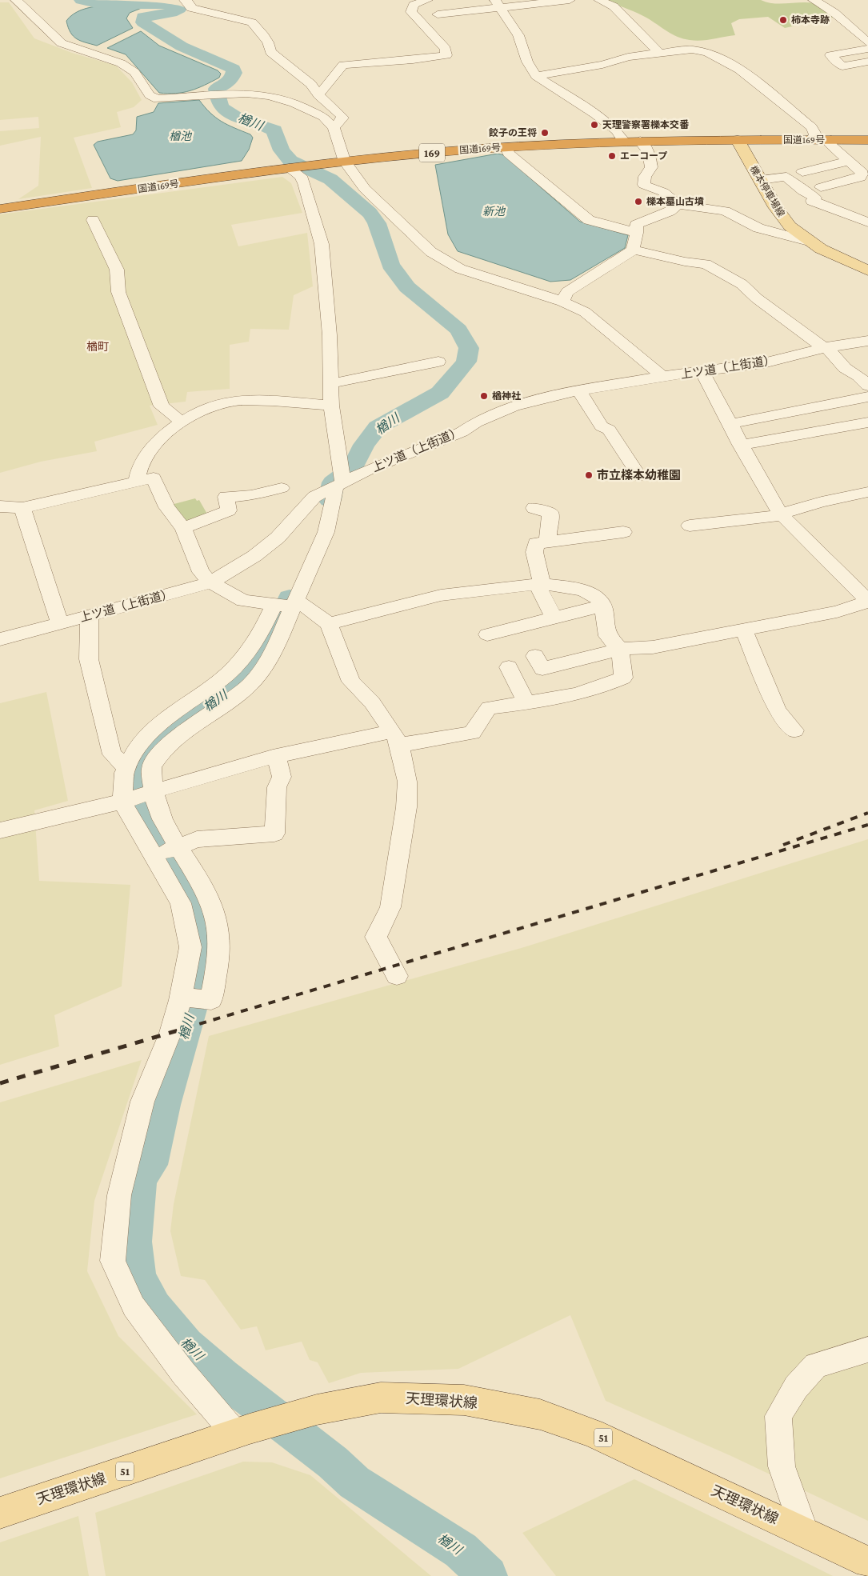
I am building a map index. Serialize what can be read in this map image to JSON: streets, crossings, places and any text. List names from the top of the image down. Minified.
{"streets":{"highway":["国道169号","169"],"main road":["櫟本停車場線","天理環状線","51"],"street":["上ツ道（上街道）"]},"crossings":[["国道169号","櫟本停車場線"]],"districts":["楢町"],"water":["楢川","楢池","新池"],"places":["柿本寺跡","天理警察署櫟本交番","餃子の王将","エーコープ","櫟本墓山古墳","楢神社","市立檪本幼稚園"]}
